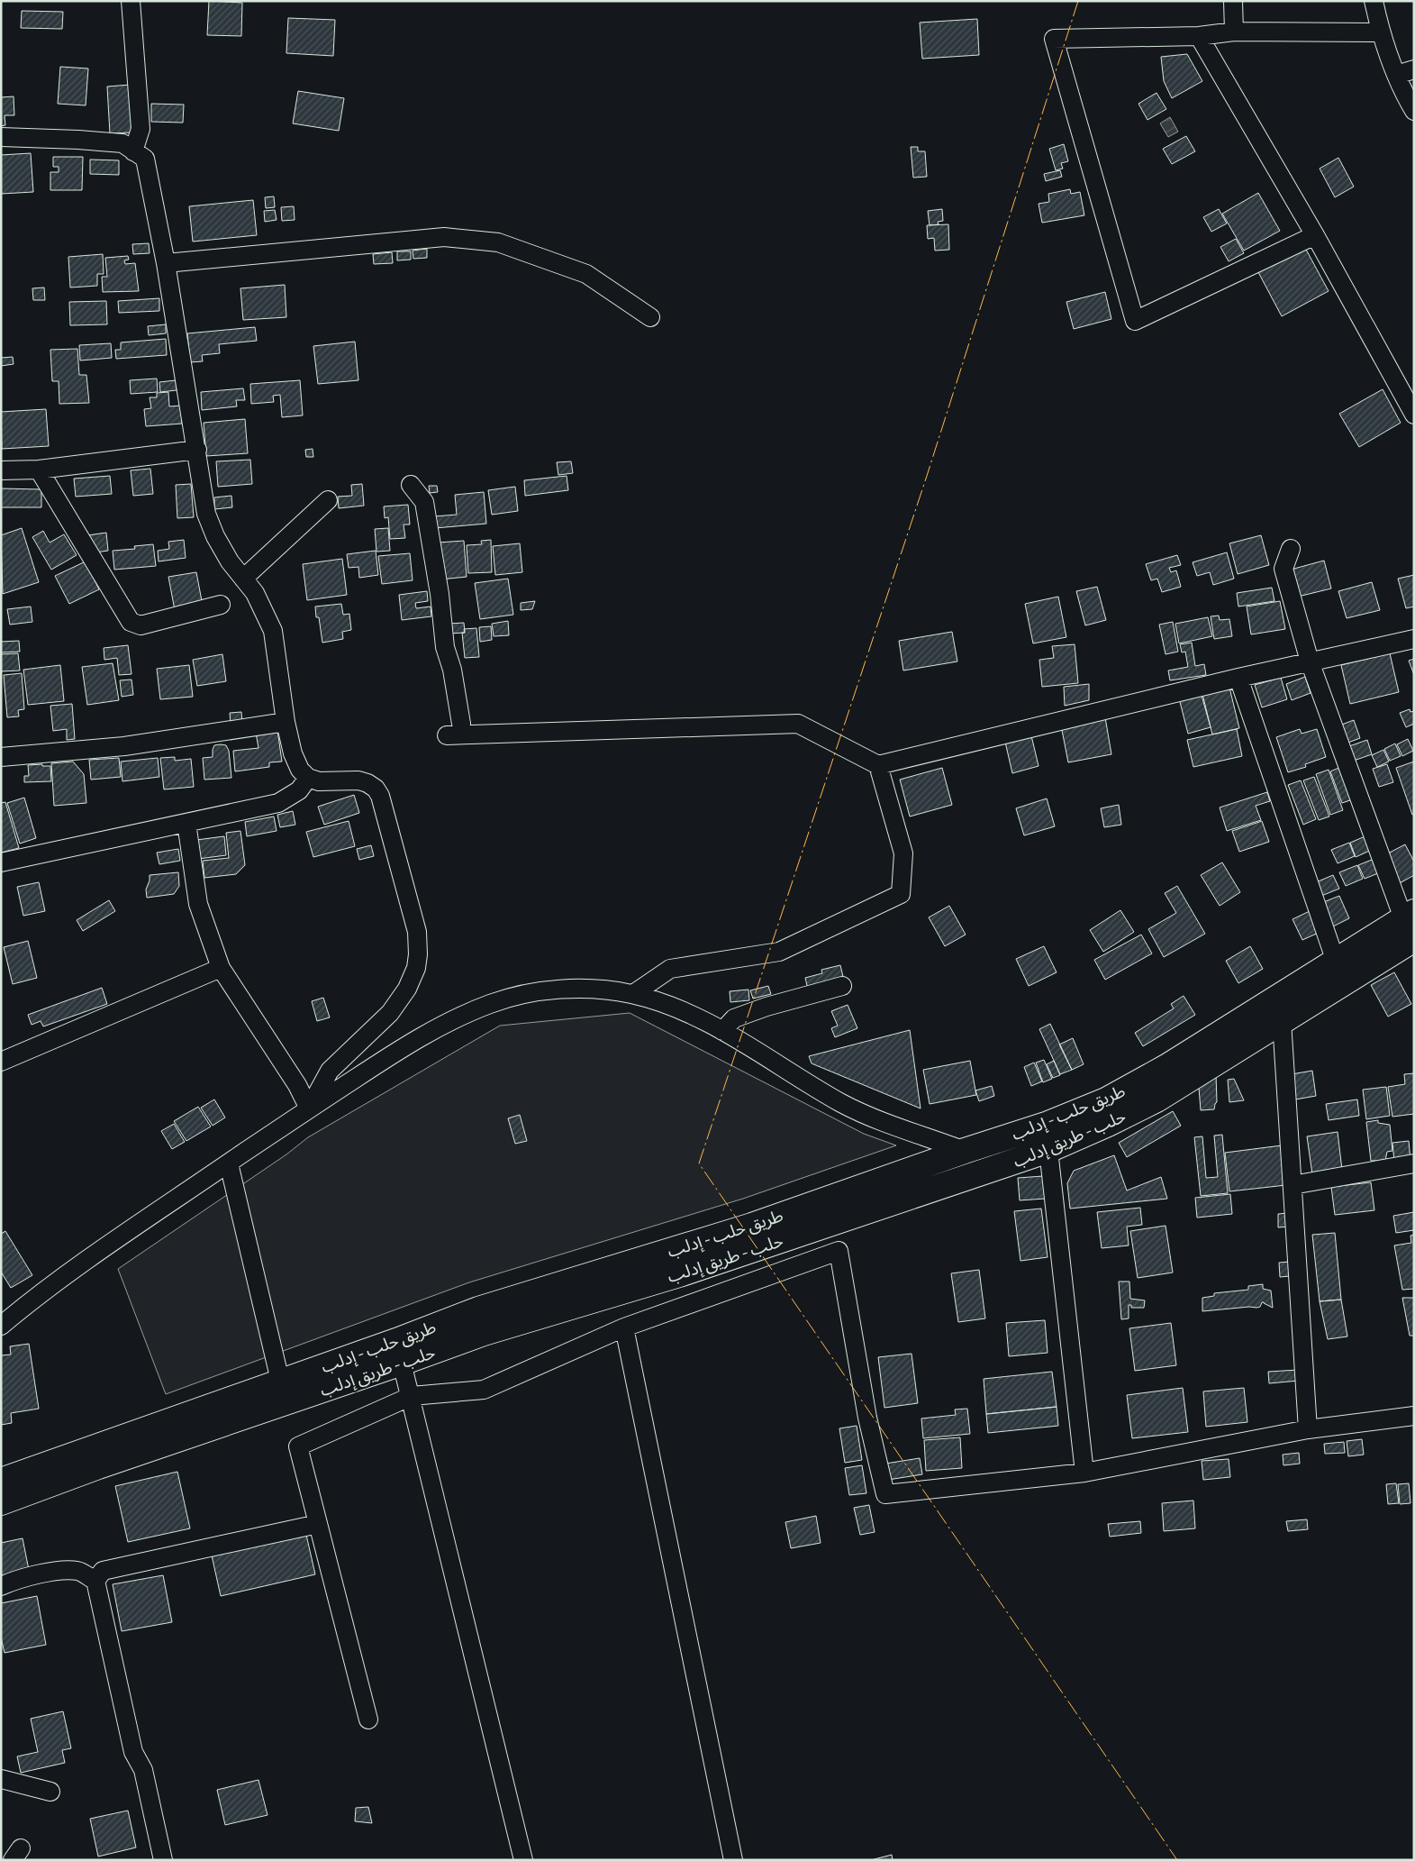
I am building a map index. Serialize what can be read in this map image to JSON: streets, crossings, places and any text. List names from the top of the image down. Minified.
{"streets":{"highway":["طريق حلب - إدلب","حلب - طريق إدلب"]},"crossings":[["طريق حلب - إدلب","حلب - طريق إدلب"]]}
